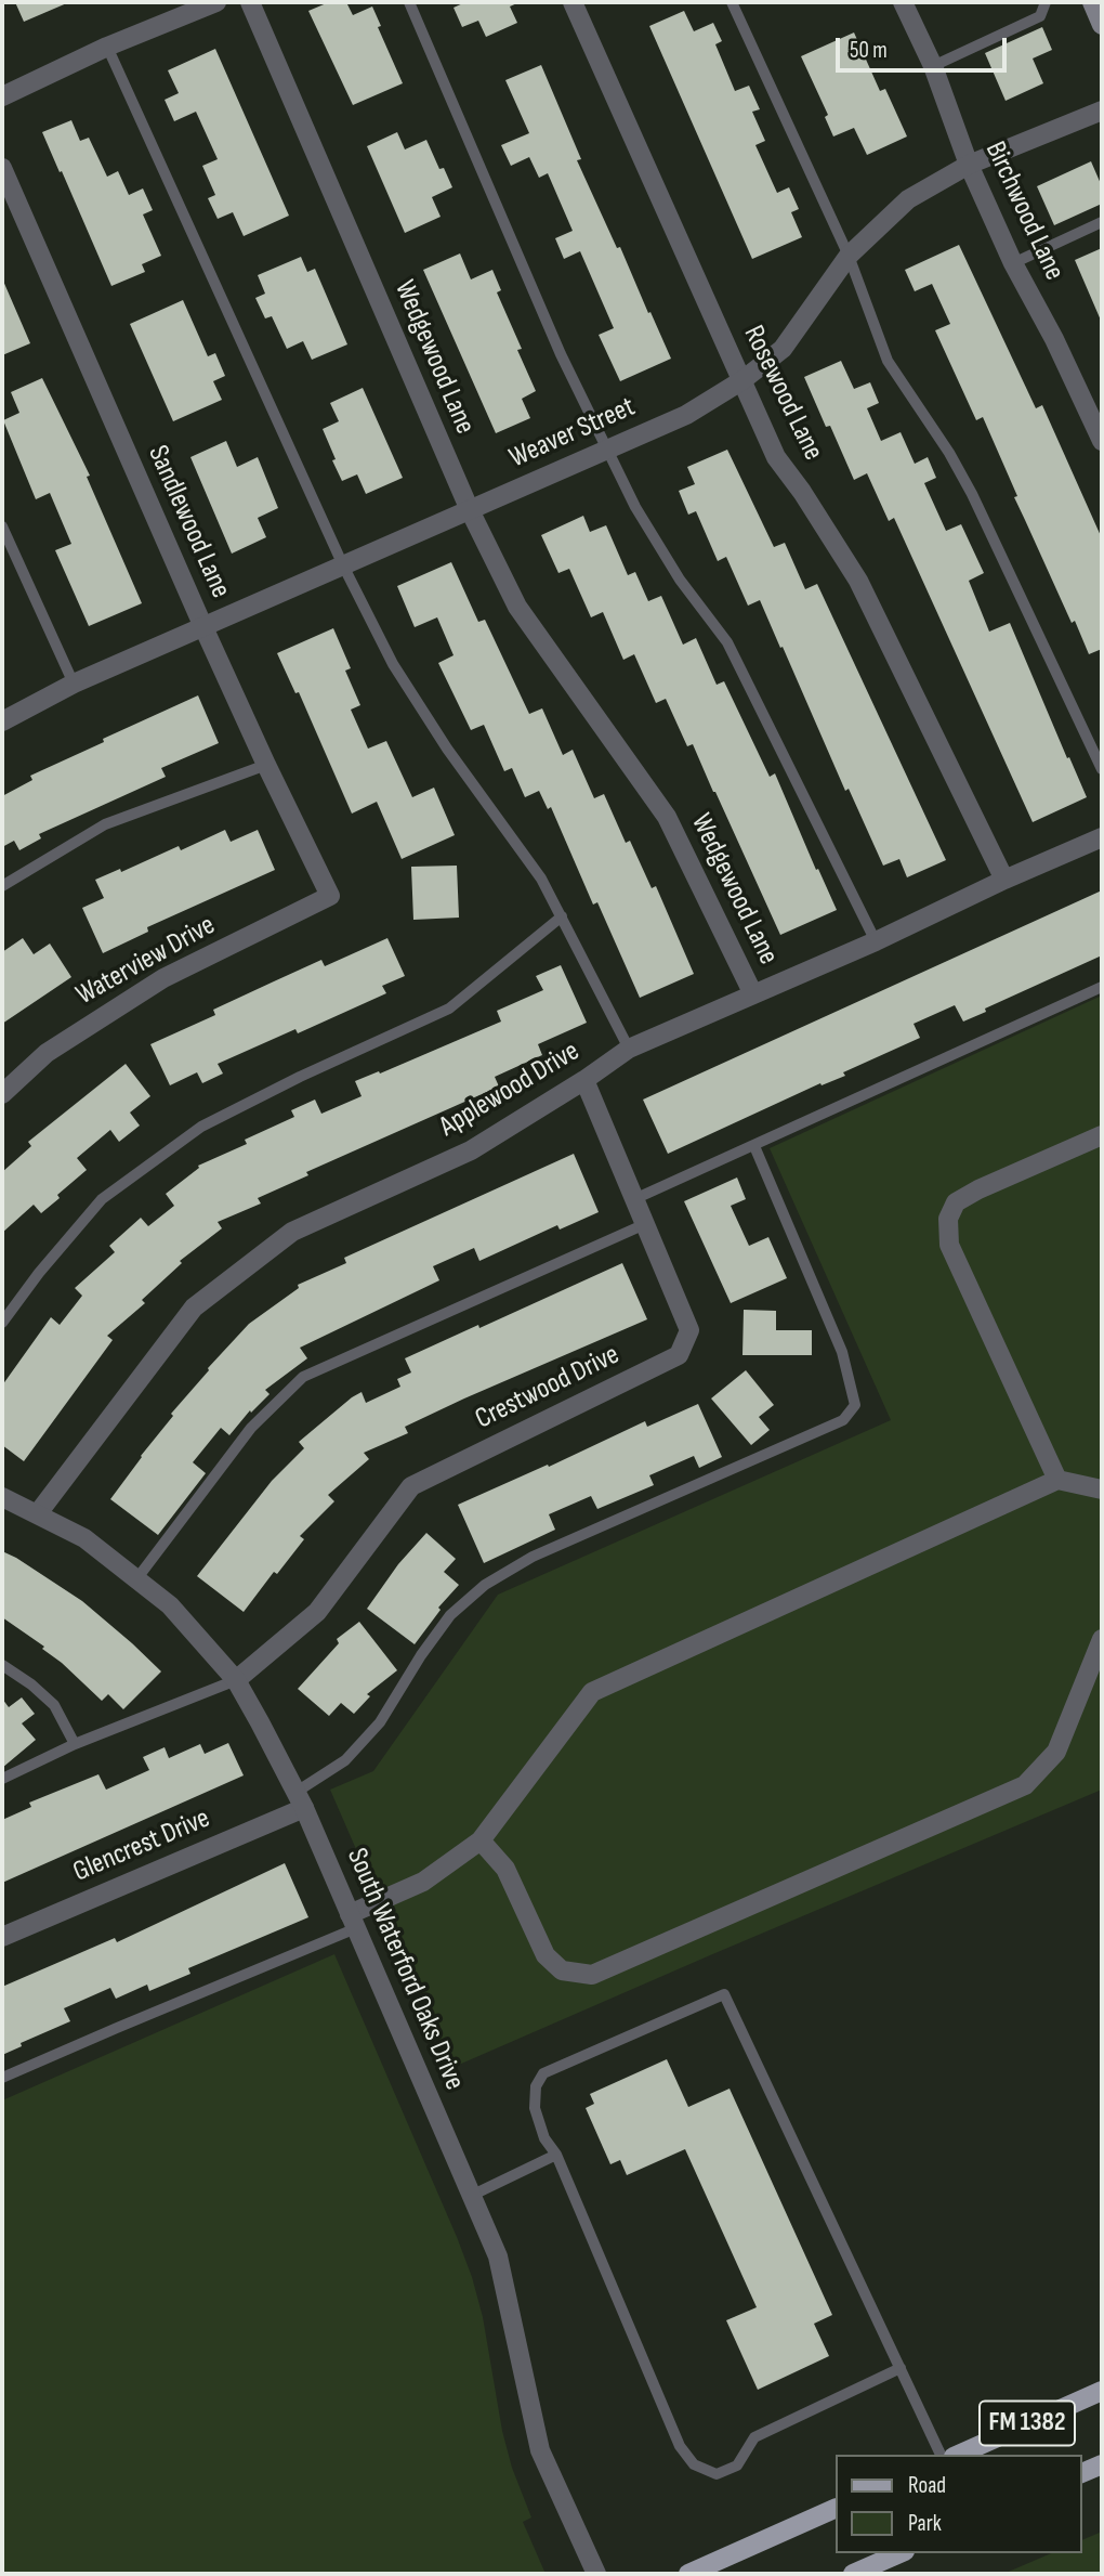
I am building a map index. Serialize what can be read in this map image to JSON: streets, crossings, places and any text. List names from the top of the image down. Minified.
{"streets":{"main road":["FM 1382"],"street":["Birchwood Lane","Wedgewood Lane","Rosewood Lane","Weaver Street","Sandlewood Lane","Waterview Drive","Applewood Drive","Crestwood Drive","Glencrest Drive","South Waterford Oaks Drive"]},"crossings":[["Birchwood Lane","Weaver Street"],["Wedgewood Lane","Weaver Street"],["Wedgewood Lane","Applewood Drive"],["Rosewood Lane","Weaver Street"],["Rosewood Lane","Applewood Drive"],["Weaver Street","Sandlewood Lane"],["Sandlewood Lane","Waterview Drive"],["Applewood Drive","Crestwood Drive"],["Applewood Drive","South Waterford Oaks Drive"],["Crestwood Drive","South Waterford Oaks Drive"],["Glencrest Drive","South Waterford Oaks Drive"]],"legend":["Road","Park"],"scale_bar":"50 m"}
